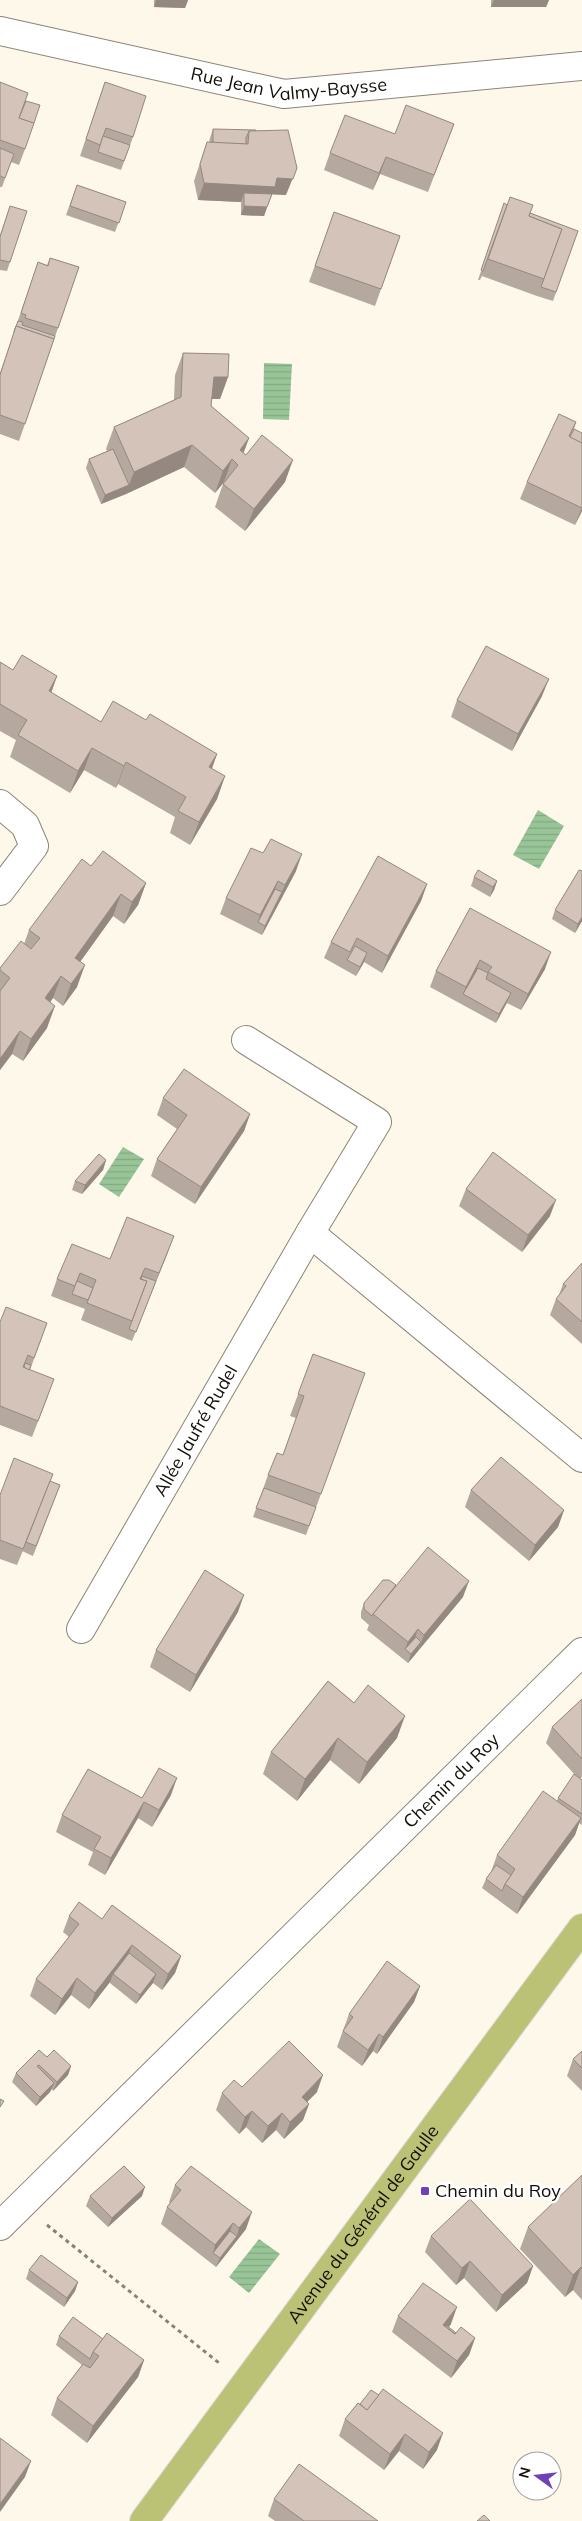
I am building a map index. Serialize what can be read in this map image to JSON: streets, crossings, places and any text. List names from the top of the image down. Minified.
{"streets":{"main road":["Avenue du Général de Gaulle"],"street":["Rue Jean Valmy-Baysse","Allée Jaufré Rudel","Chemin du Roy"]},"places":{"transit":["Chemin du Roy"]},"north":"left"}
